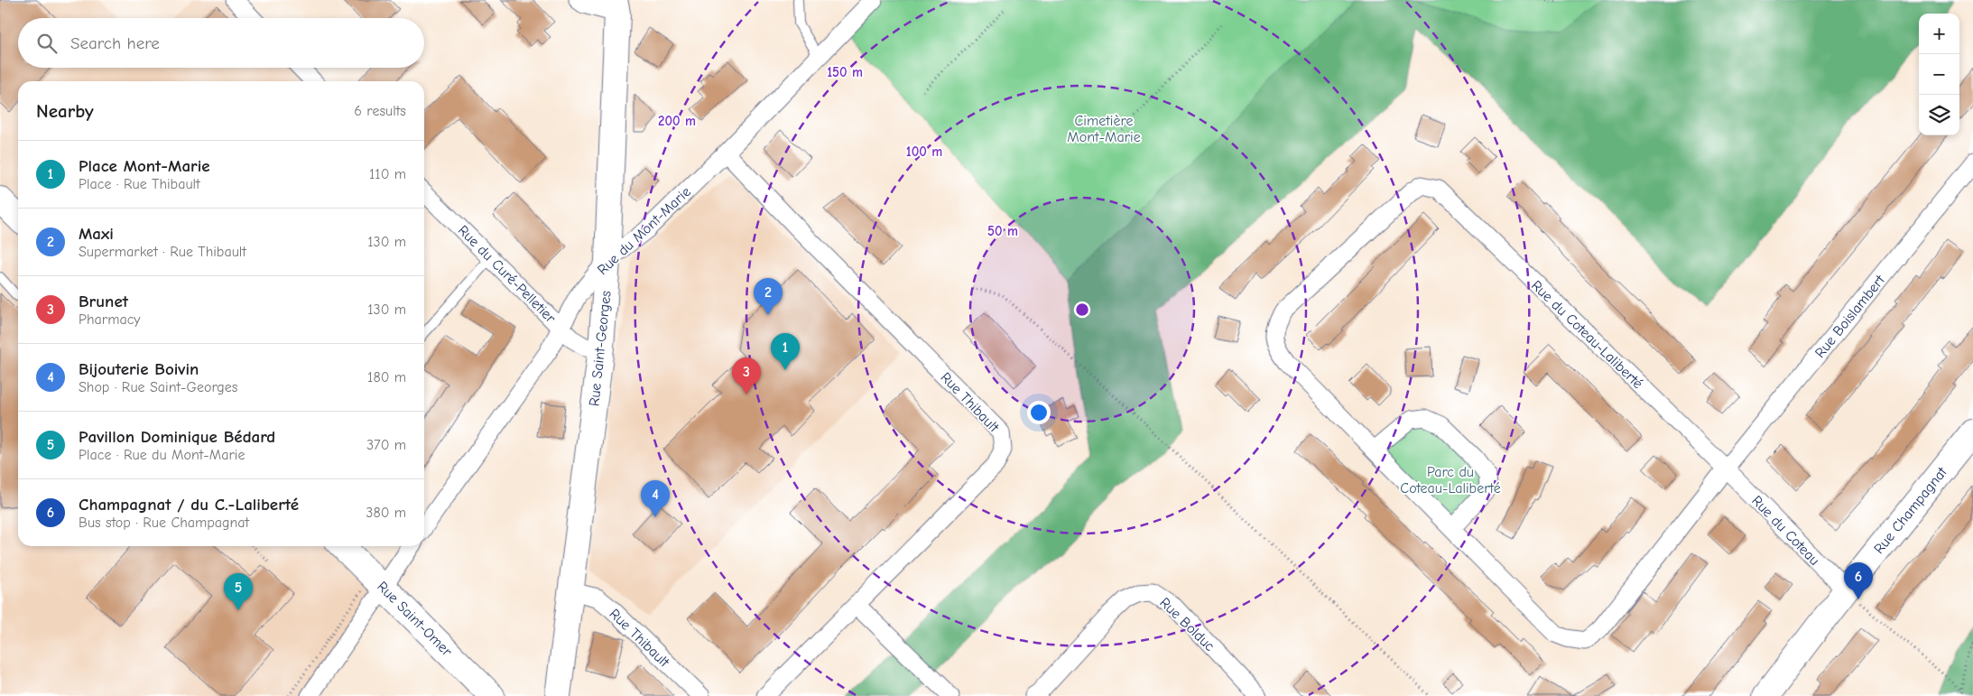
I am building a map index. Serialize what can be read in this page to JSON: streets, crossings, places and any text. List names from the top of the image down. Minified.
{"streets":{"street":["Rue du Mont-Marie","Rue du Curé-Pelletier","Rue Boislambert","Rue du Coteau-Laliberté","Rue Saint-Georges","Rue Thibault","Rue Champagnat","Rue du Coteau","Rue Saint-Omer","Rue Bolduc"]},"crossings":[["Rue du Mont-Marie","Rue du Curé-Pelletier"],["Rue du Mont-Marie","Rue Saint-Georges"],["Rue du Mont-Marie","Rue Thibault"],["Rue du Curé-Pelletier","Rue Saint-Georges"],["Rue Boislambert","Rue du Coteau-Laliberté"],["Rue Boislambert","Rue du Coteau"],["Rue du Coteau-Laliberté","Rue du Coteau"],["Rue Saint-Georges","Rue Thibault"],["Rue Champagnat","Rue du Coteau"]],"parks":["Cimetière Mont-Marie","Parc du Coteau-Laliberté"],"page":{"map_buttons":["+","−"],"search":"Search here","heading":["Nearby","6 results"],"list":[{"mark":"1","name":"Place Mont-Marie","note":"Place · Rue Thibault","value":"110 m"},{"mark":"2","name":"Maxi","note":"Supermarket · Rue Thibault","value":"130 m"},{"mark":"3","name":"Brunet","note":"Pharmacy","value":"130 m"},{"mark":"4","name":"Bijouterie Boivin","note":"Shop · Rue Saint-Georges","value":"180 m"},{"mark":"5","name":"Pavillon Dominique Bédard","note":"Place · Rue du Mont-Marie","value":"370 m"},{"mark":"6","name":"Champagnat / du C.-Laliberté","note":"Bus stop · Rue Champagnat","value":"380 m"}],"pins":["2","1","3","4","6","5"]},"rings":["150 m","200 m","100 m","50 m"]}
